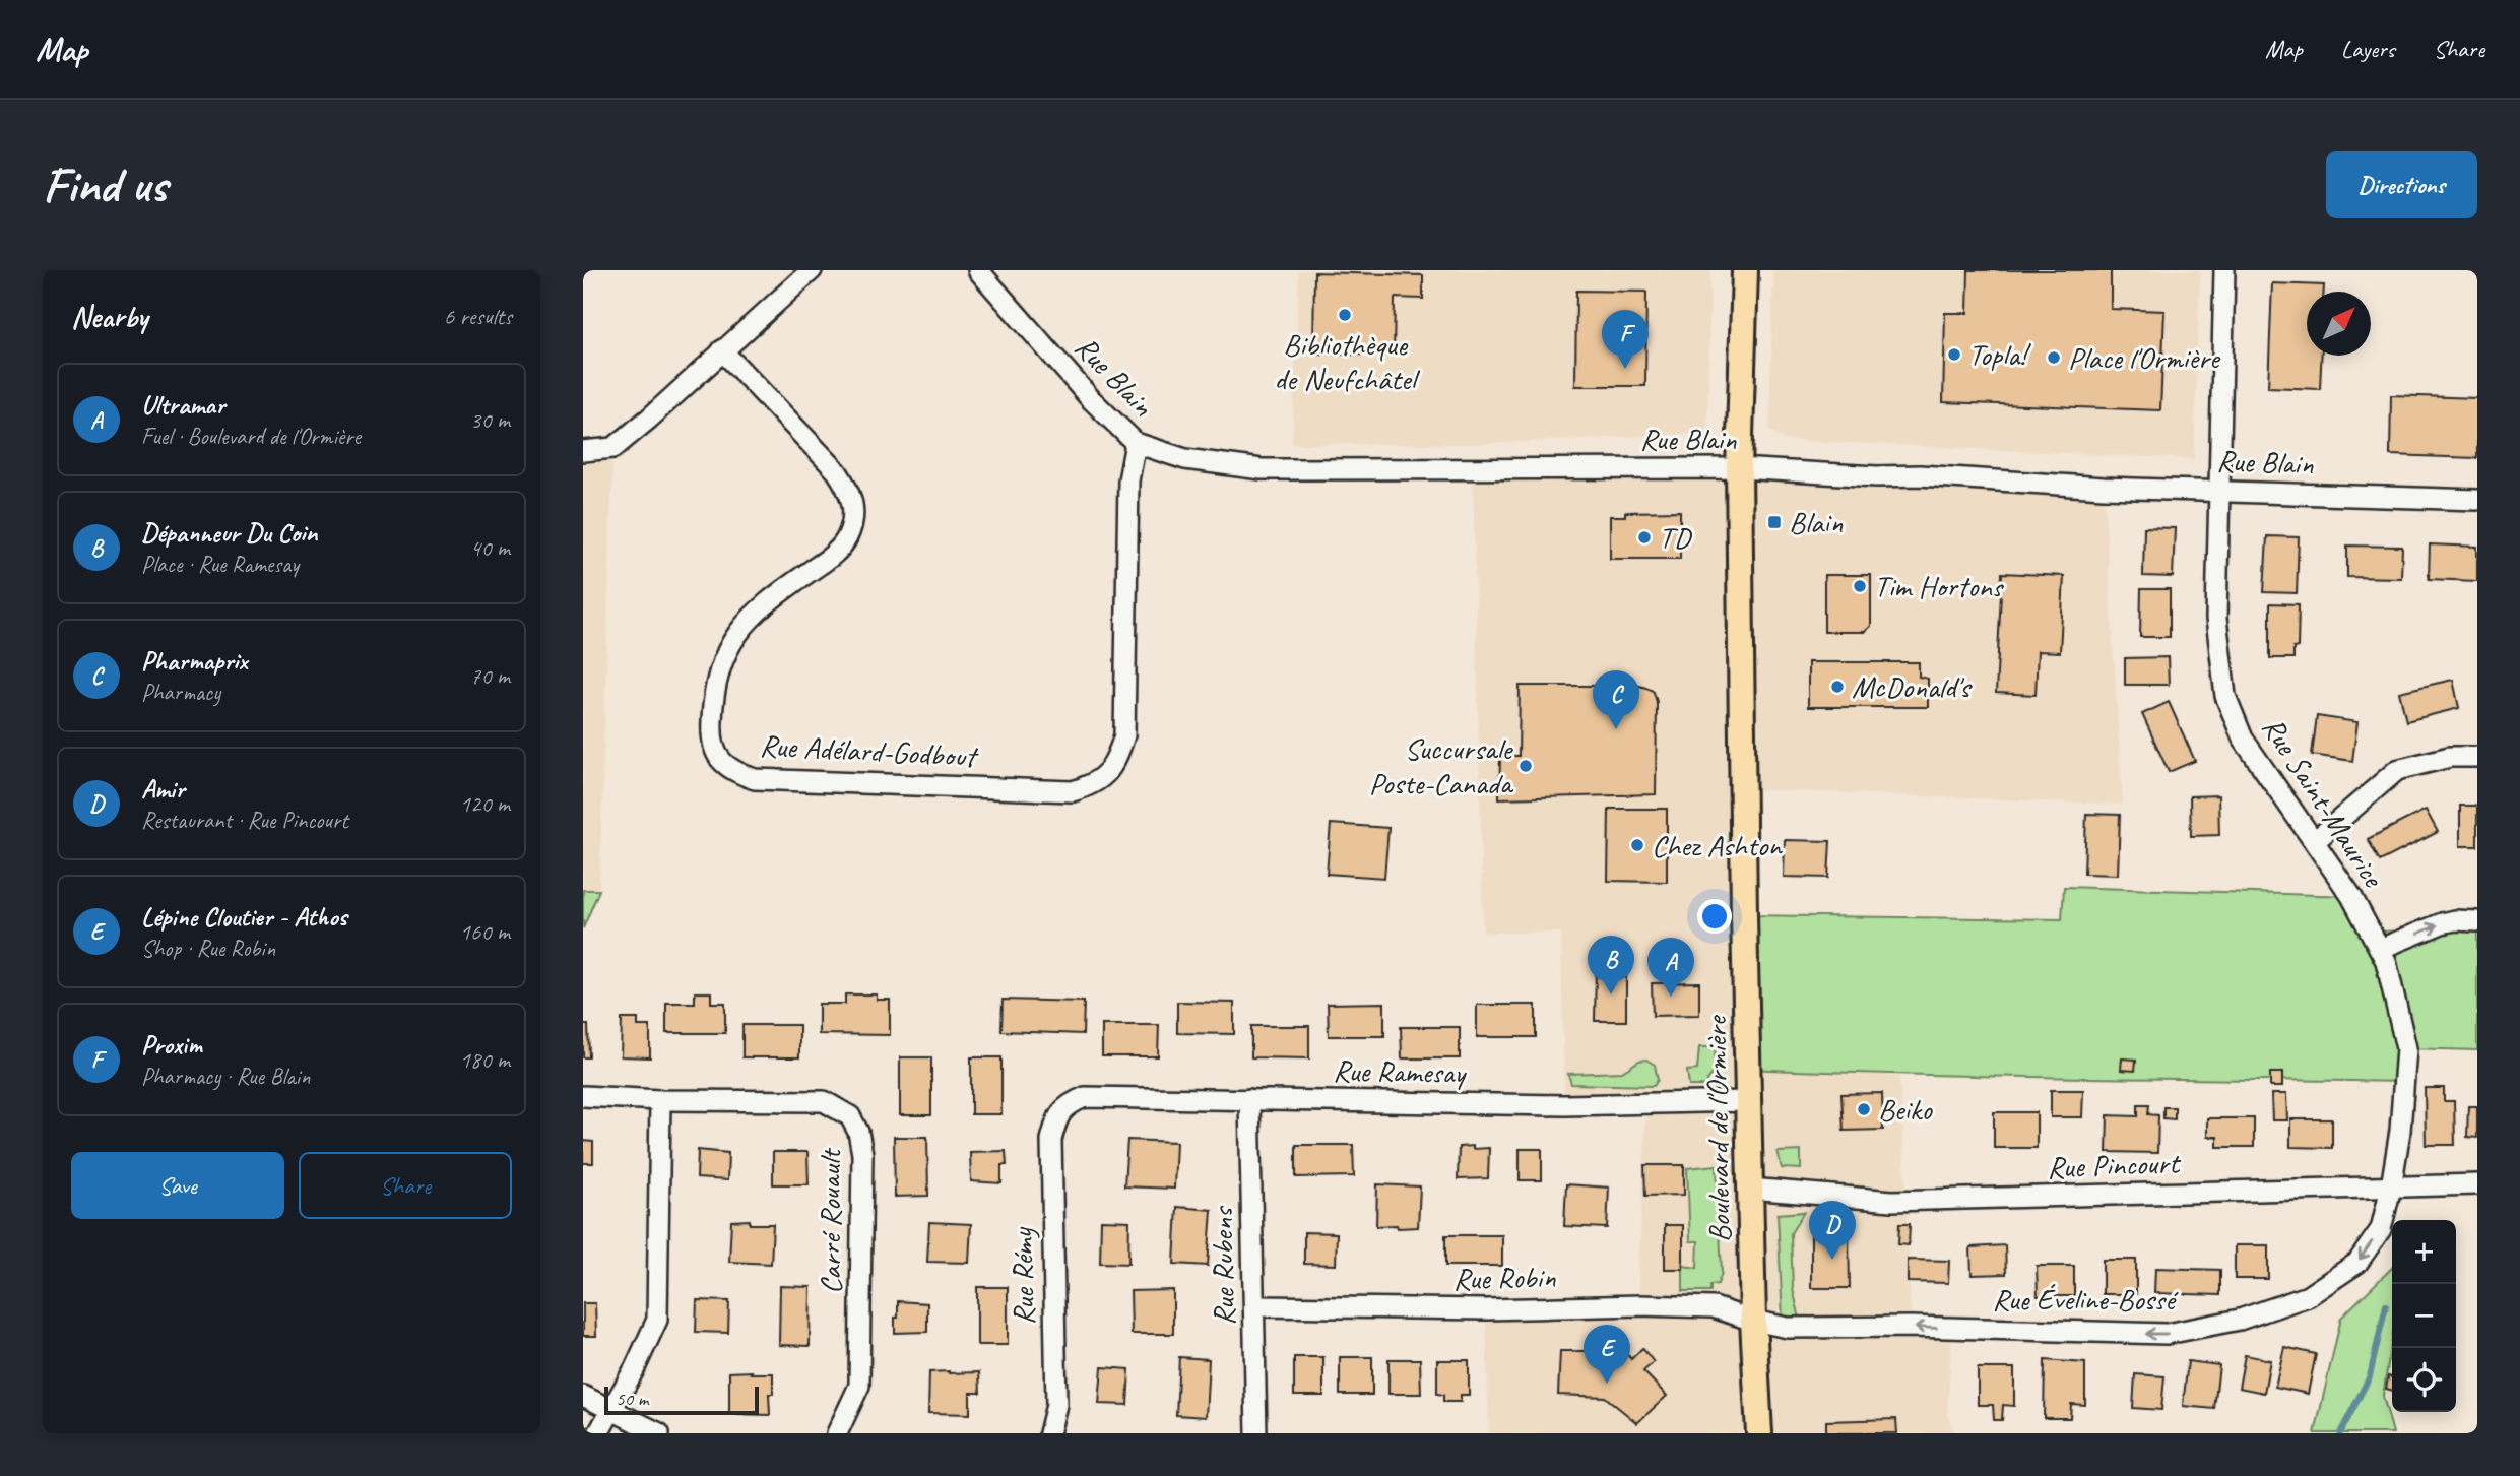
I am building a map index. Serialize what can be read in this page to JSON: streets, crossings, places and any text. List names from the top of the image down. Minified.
{"streets":{"main road":["Boulevard de l'Ormière"],"street":["Rue Blain","Rue Adélard-Godbout","Rue Saint-Maurice","Rue Ramesay","Rue Pincourt","Carré Rouault","Rue Rubens","Rue Rémy","Rue Robin","Rue Éveline-Bossé"]},"crossings":[["Rue Blain","Rue Adélard-Godbout"],["Rue Blain","Rue Saint-Maurice"],["Rue Blain","Boulevard de l'Ormière"],["Rue Saint-Maurice","Rue Pincourt"],["Rue Saint-Maurice","Rue Éveline-Bossé"],["Rue Ramesay","Boulevard de l'Ormière"],["Rue Ramesay","Rue Rubens"],["Rue Ramesay","Rue Rémy"],["Boulevard de l'Ormière","Rue Pincourt"],["Boulevard de l'Ormière","Rue Robin"],["Boulevard de l'Ormière","Rue Éveline-Bossé"],["Rue Pincourt","Rue Éveline-Bossé"],["Rue Rubens","Rue Robin"],["Rue Robin","Rue Éveline-Bossé"]],"one_way":["Rue Éveline-Bossé"],"places":{"other":["Bibliothèque de Neufchâtel","Topla!","Place l'Ormière","TD","Tim Hortons","McDonald's","Succursale Poste-Canada","Chez Ashton","Beiko"],"transit":["Blain"]},"scale_bar":"50 m","north":"top right","page":{"header":"Map","nav":["Map","Layers","Share"],"buttons":["Directions",["Save","Share"]],"title":"Find us","heading":["Nearby","6 results"],"pins":["F","C","B","A","D","E"],"list":[{"mark":"A","name":"Ultramar","note":"Fuel · Boulevard de l'Ormière","value":"30 m"},{"mark":"B","name":"Dépanneur Du Coin","note":"Place · Rue Ramesay","value":"40 m"},{"mark":"C","name":"Pharmaprix","note":"Pharmacy","value":"70 m"},{"mark":"D","name":"Amir","note":"Restaurant · Rue Pincourt","value":"120 m"},{"mark":"E","name":"Lépine Cloutier - Athos","note":"Shop · Rue Robin","value":"160 m"},{"mark":"F","name":"Proxim","note":"Pharmacy · Rue Blain","value":"180 m"}],"map_buttons":["+","−"],"scale":"50 m"}}
